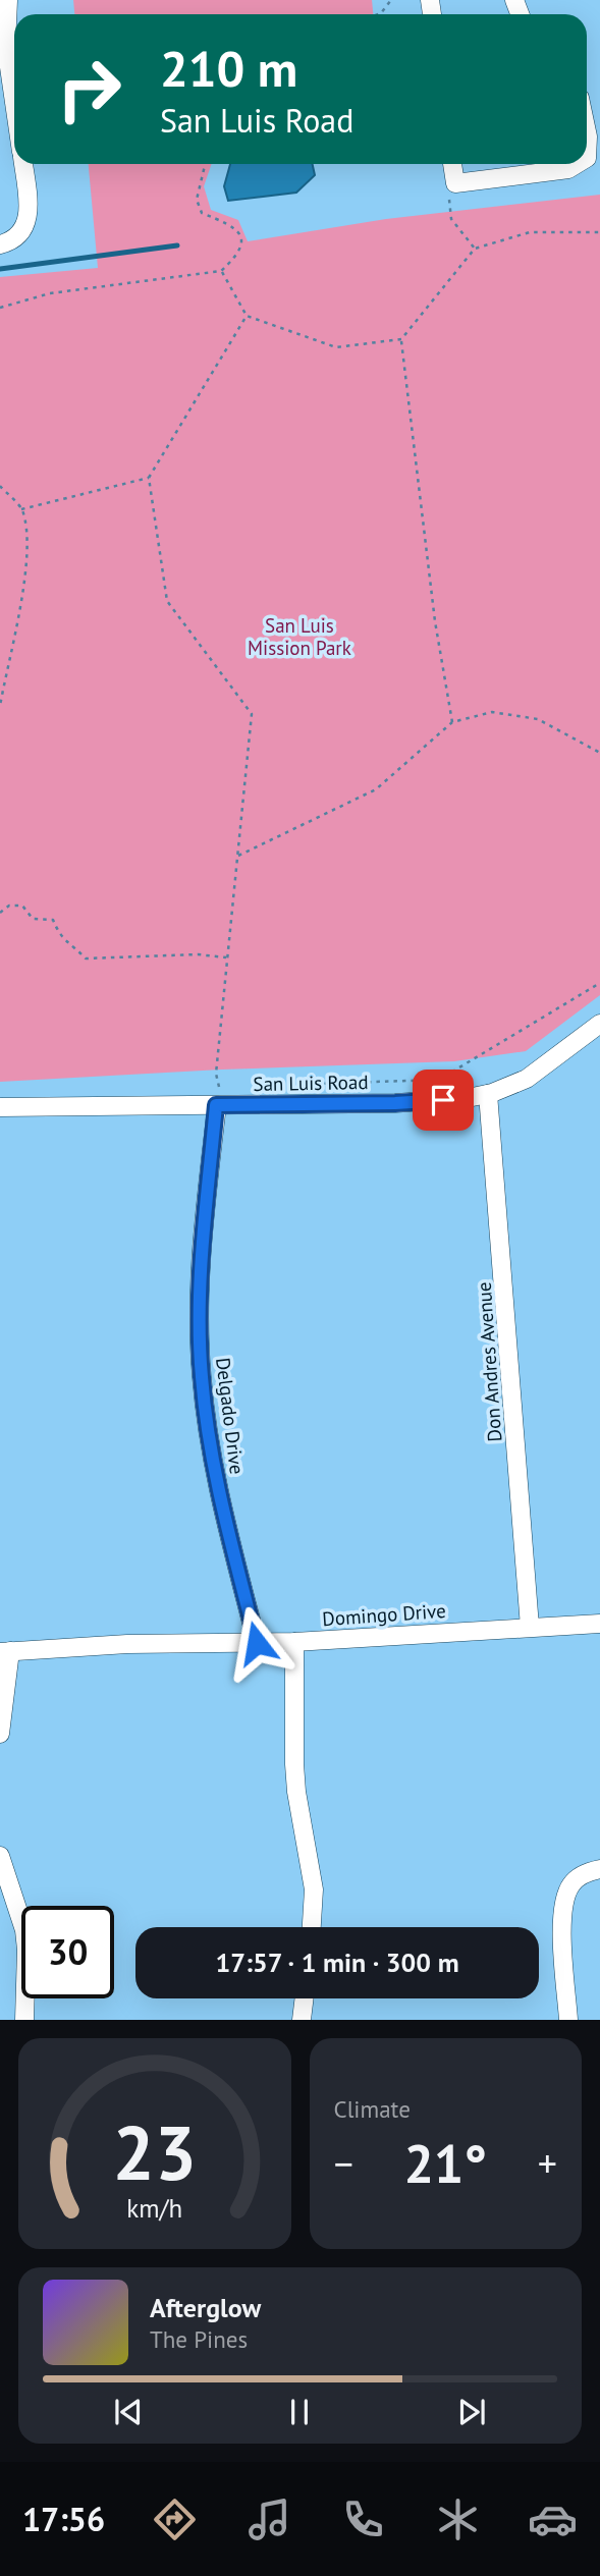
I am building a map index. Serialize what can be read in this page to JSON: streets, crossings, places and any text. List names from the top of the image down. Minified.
{"streets":{"street":["San Luis Road","Don Andres Avenue","Delgado Drive","Domingo Drive"]},"crossings":[["San Luis Road","Don Andres Avenue"],["San Luis Road","Delgado Drive"],["Don Andres Avenue","Domingo Drive"],["Delgado Drive","Domingo Drive"]],"parks":["San Luis Mission Park"],"page":{"turn":["210 m","San Luis Road"],"limit":"30","trip":"17:57 · 1 min · 300 m","tile":"Climate","heat":["−","21°","+"],"song":["Afterglow","The Pines"],"tabs":"17:56","gauge":["23","km/h"]}}
